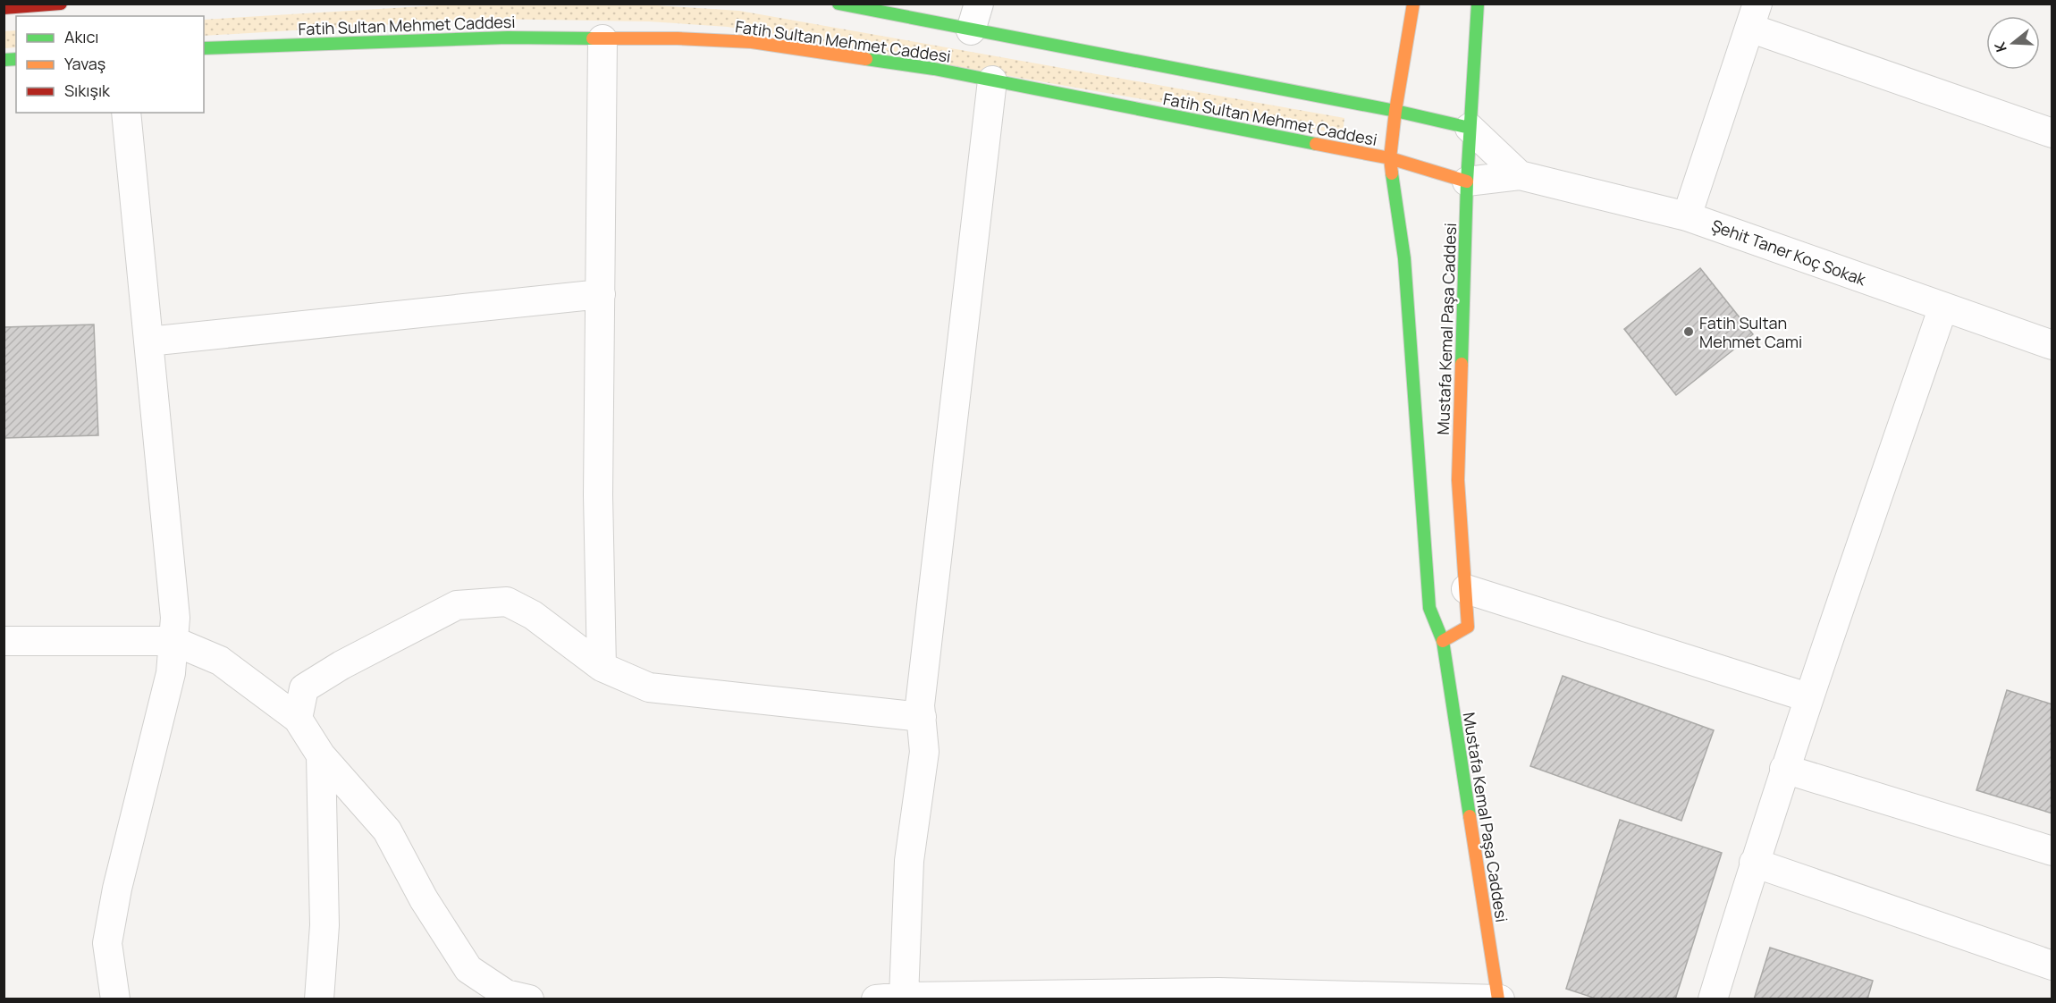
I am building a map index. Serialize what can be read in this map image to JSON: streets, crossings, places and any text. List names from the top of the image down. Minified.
{"streets":{"main road":["Fatih Sultan Mehmet Caddesi","Mustafa Kemal Paşa Caddesi"],"street":["Şehit Taner Koç Sokak"]},"crossings":[["Fatih Sultan Mehmet Caddesi","Şehit Taner Koç Sokak"],["Fatih Sultan Mehmet Caddesi","Mustafa Kemal Paşa Caddesi"],["Şehit Taner Koç Sokak","Mustafa Kemal Paşa Caddesi"]],"places":["Fatih Sultan Mehmet Cami"],"legend":["Akıcı","Yavaş","Sıkışık"],"north":"left"}
